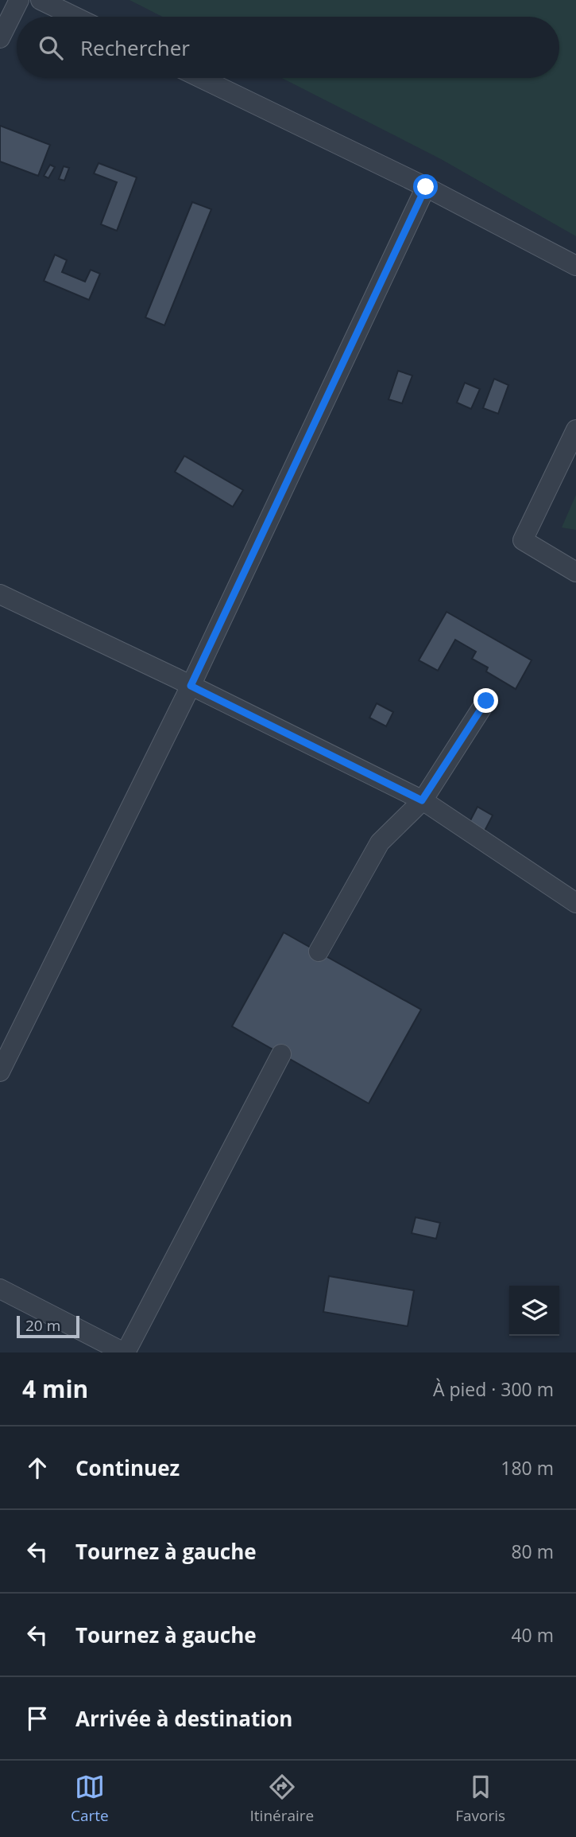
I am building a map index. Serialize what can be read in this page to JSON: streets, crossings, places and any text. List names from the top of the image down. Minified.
{"scale_bar":"20 m","page":{"search":"Rechercher","scale":"20 m","heading":["4 min","À pied · 300 m"],"list":[["Continuez","180 m"],["Tournez à gauche","80 m"],["Tournez à gauche","40 m"],"Arrivée à destination"],"nav":["Carte","Itinéraire","Favoris"]}}
